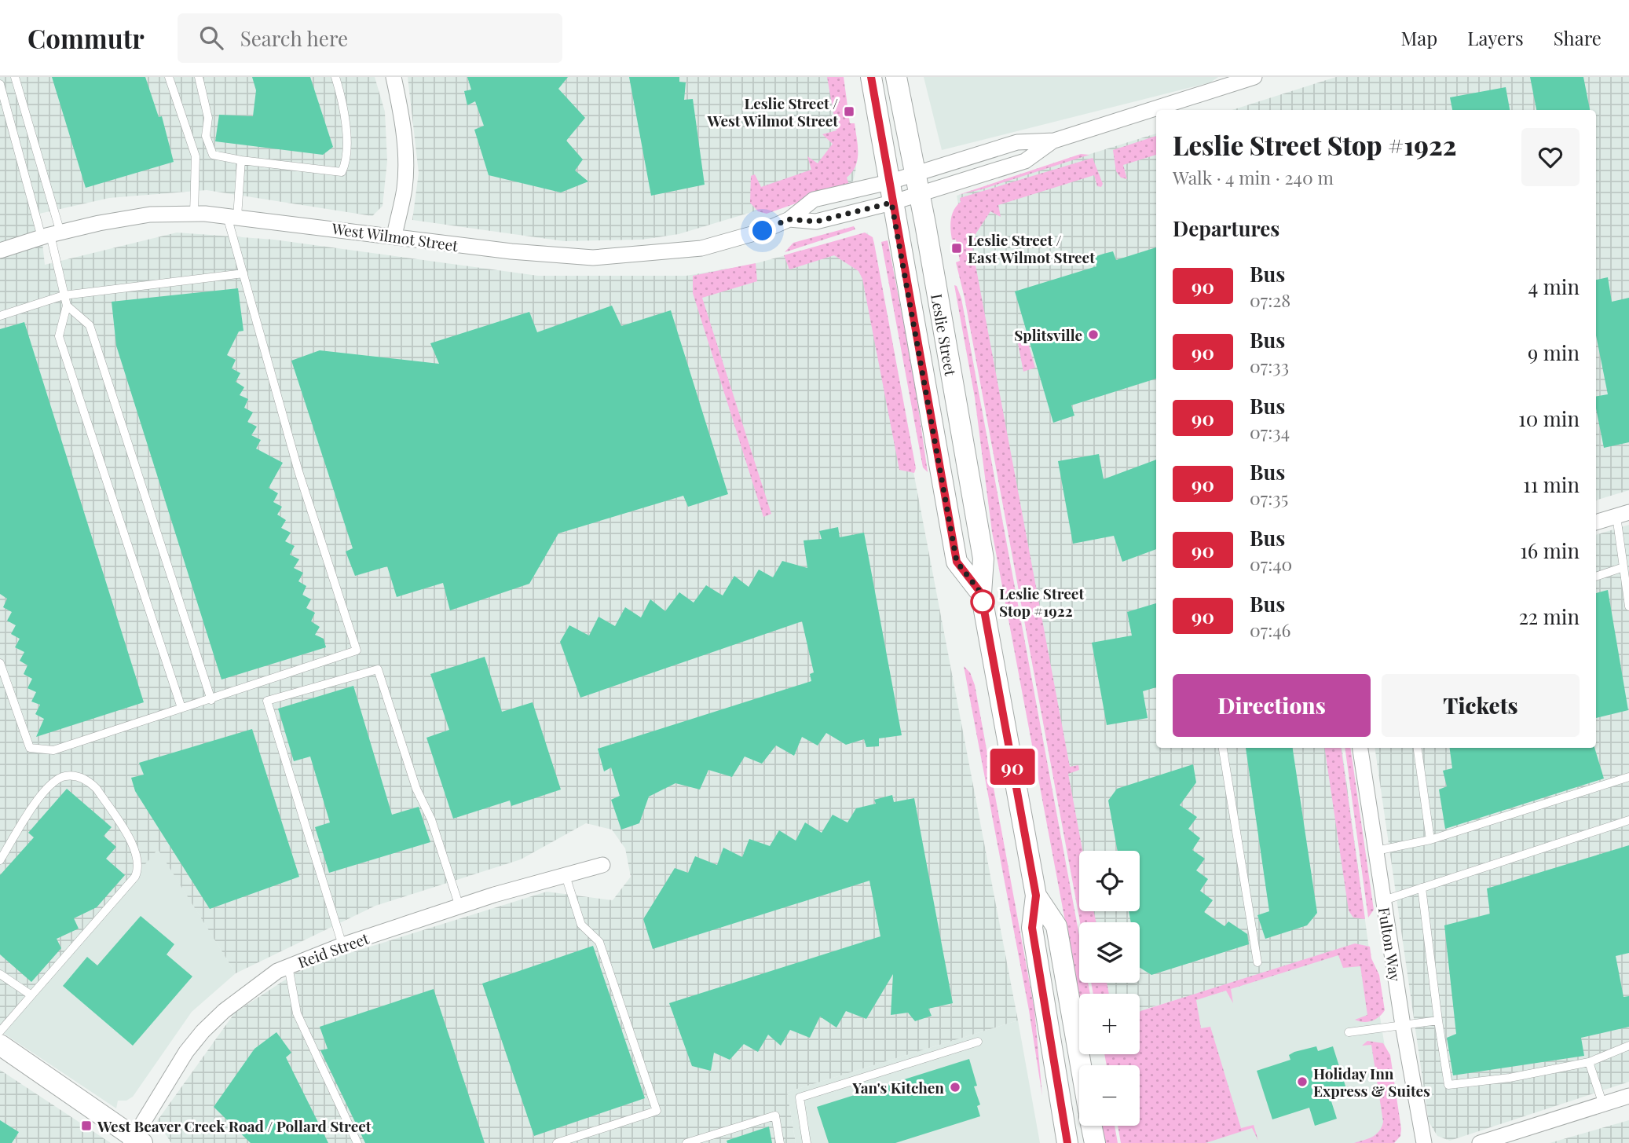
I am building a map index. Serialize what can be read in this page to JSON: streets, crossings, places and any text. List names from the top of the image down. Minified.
{"streets":{"main road":["Leslie Street"],"street":["West Wilmot Street","Fulton Way","Reid Street"]},"crossings":[["West Wilmot Street","Leslie Street"]],"places":{"transit":["Leslie Street / West Wilmot Street","Leslie Street / East Wilmot Street","West Beaver Creek Road / Pollard Street"],"other":["Splitsville","Leslie Street Stop #1922","Holiday Inn Express & Suites","Yan's Kitchen"]},"lines":["bus line 90"],"page":{"header":"Commutr","search":"Search here","nav":["Map","Layers","Share"],"on_map":"90","heading":[["Leslie Street Stop #1922","Walk · 4 min · 240 m"],"Departures"],"list":[{"mark":"90","name":"Bus","note":"07:28","value":"4 min"},{"mark":"90","name":"Bus","note":"07:33","value":"9 min"},{"mark":"90","name":"Bus","note":"07:34","value":"10 min"},{"mark":"90","name":"Bus","note":"07:35","value":"11 min"},{"mark":"90","name":"Bus","note":"07:40","value":"16 min"},{"mark":"90","name":"Bus","note":"07:46","value":"22 min"}],"buttons":["Directions","Tickets"],"map_buttons":["+","−"]}}
